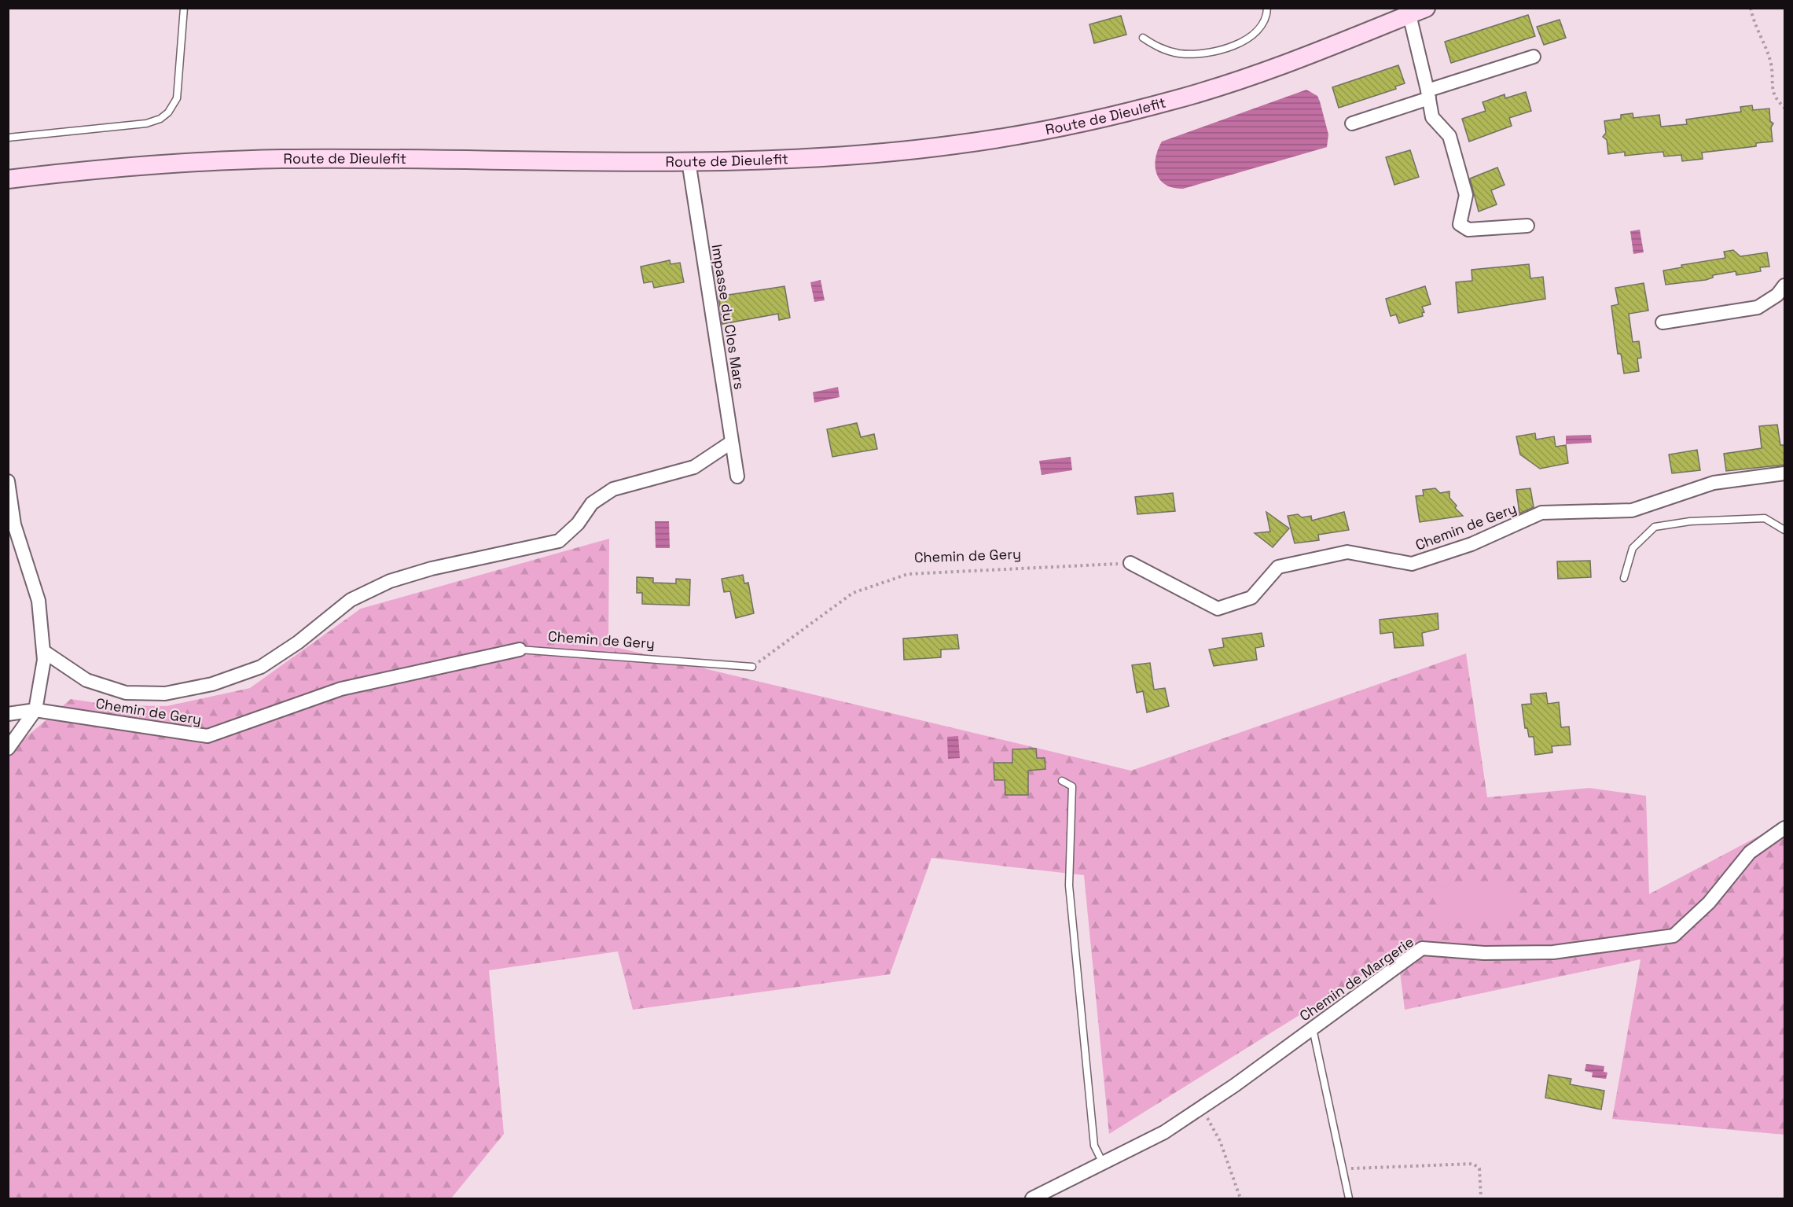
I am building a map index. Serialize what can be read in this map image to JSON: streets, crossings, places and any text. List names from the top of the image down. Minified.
{"streets":{"main road":["Route de Dieulefit"],"street":["Impasse du Clos Mars","Chemin de Gery","Chemin de Margerie"]},"crossings":[["Route de Dieulefit","Impasse du Clos Mars"]]}
